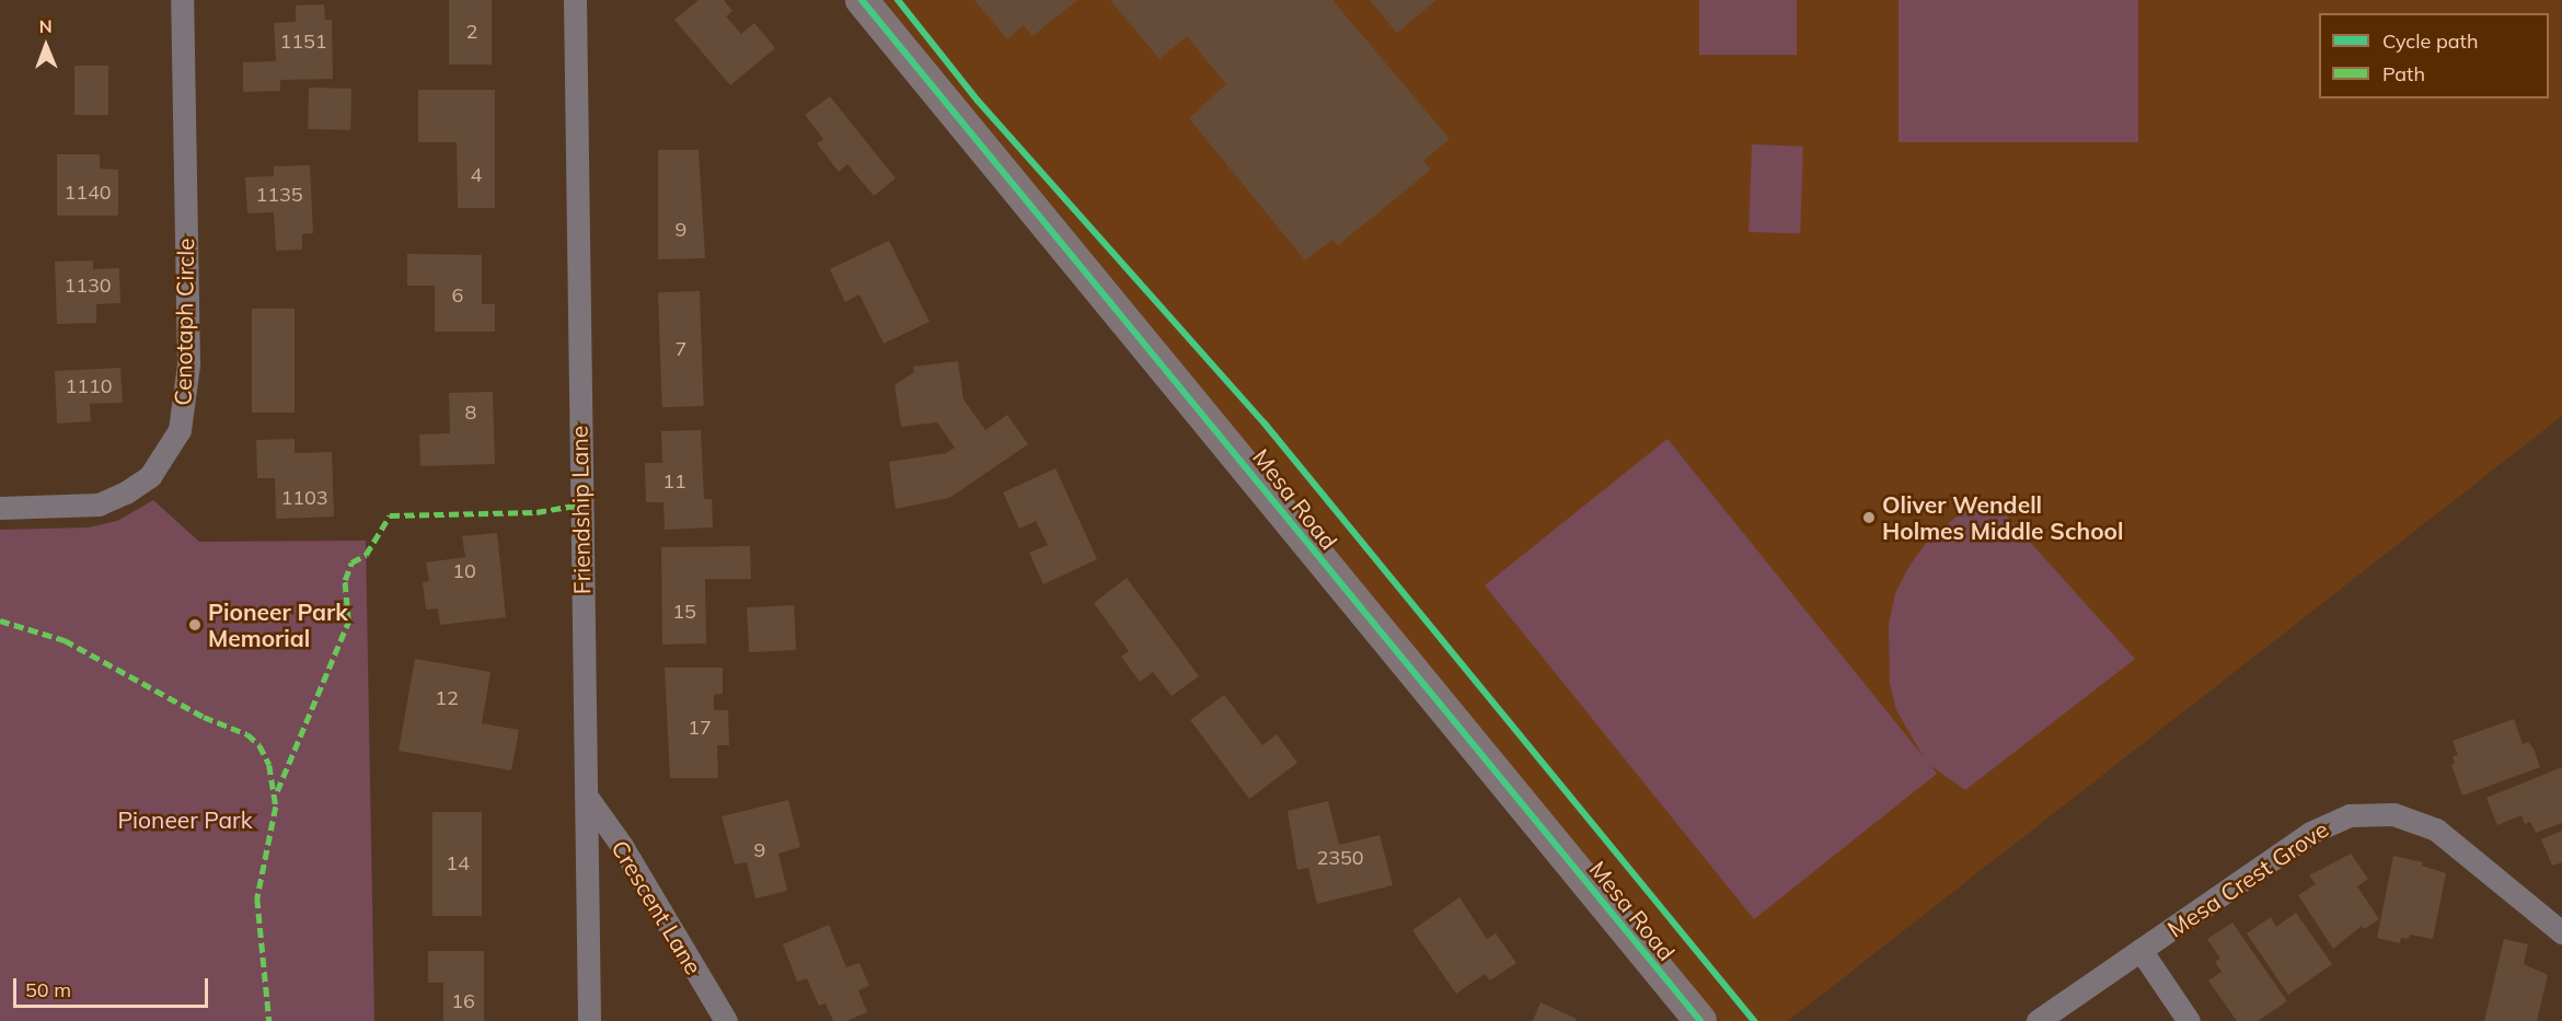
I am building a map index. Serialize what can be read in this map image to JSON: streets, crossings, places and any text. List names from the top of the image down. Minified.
{"streets":{"main road":["Mesa Road"],"street":["Cenotaph Circle","Friendship Lane","Mesa Crest Grove","Crescent Lane"]},"crossings":[["Friendship Lane","Crescent Lane"]],"parks":["Pioneer Park"],"places":["Oliver Wendell Holmes Middle School","Pioneer Park Memorial"],"house_numbers":["2","1151","4","1140","1135","9","1130","6","7","1110","8","11","1103","10","15","12","17","9","2350","14","16"],"legend":["Cycle path","Path"],"scale_bar":"50 m","north":"top"}
